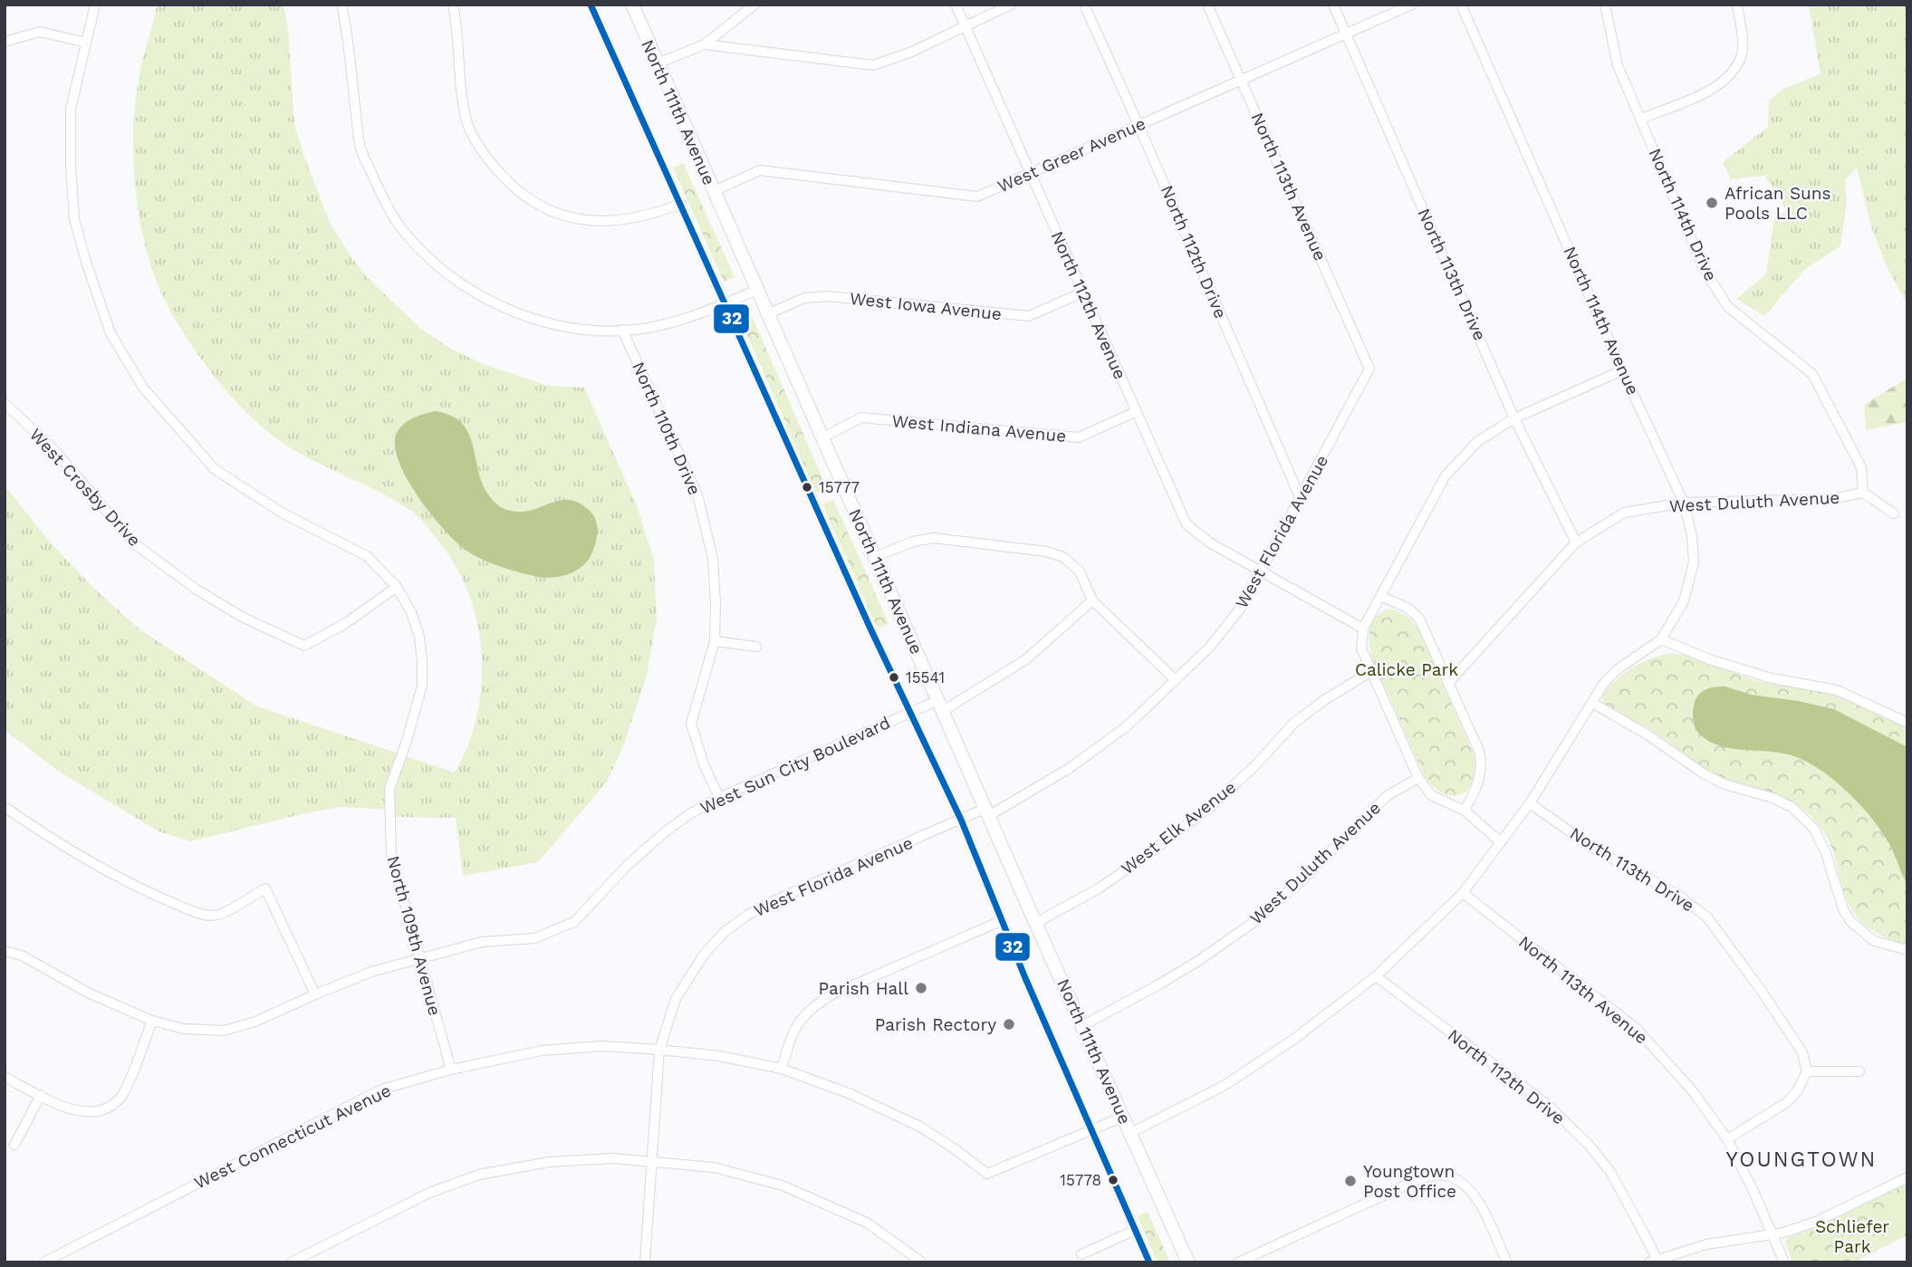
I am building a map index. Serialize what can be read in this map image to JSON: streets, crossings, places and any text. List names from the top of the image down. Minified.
{"streets":{"street":["North 111th Avenue","West Greer Avenue","North 113th Avenue","North 114th Drive","North 112th Drive","North 113th Drive","North 112th Avenue","West Iowa Avenue","North 114th Avenue","North 110th Drive","West Indiana Avenue","West Crosby Drive","West Duluth Avenue","West Florida Avenue","West Sun City Boulevard","West Elk Avenue","North 109th Avenue","West Connecticut Avenue"]},"crossings":[["North 111th Avenue","West Greer Avenue"],["North 111th Avenue","West Iowa Avenue"],["North 111th Avenue","West Indiana Avenue"],["North 111th Avenue","West Duluth Avenue"],["North 111th Avenue","West Florida Avenue"],["North 111th Avenue","West Sun City Boulevard"],["North 111th Avenue","West Elk Avenue"],["North 111th Avenue","West Connecticut Avenue"],["West Greer Avenue","North 113th Avenue"],["West Greer Avenue","North 112th Drive"],["West Greer Avenue","North 113th Drive"],["West Greer Avenue","North 112th Avenue"],["North 113th Avenue","West Florida Avenue"],["North 114th Drive","West Duluth Avenue"],["North 112th Drive","West Florida Avenue"],["North 113th Drive","West Duluth Avenue"],["North 112th Avenue","West Iowa Avenue"],["North 112th Avenue","West Indiana Avenue"],["North 112th Avenue","West Florida Avenue"],["North 114th Avenue","West Duluth Avenue"],["North 110th Drive","West Sun City Boulevard"],["West Crosby Drive","North 109th Avenue"],["West Florida Avenue","West Connecticut Avenue"],["West Sun City Boulevard","North 109th Avenue"],["North 109th Avenue","West Connecticut Avenue"]],"districts":["YOUNGTOWN"],"parks":["Calicke Park","Schliefer Park"],"places":["African Suns Pools LLC","15777","15541","Parish Hall","Parish Rectory","15778","Youngtown Post Office"],"lines":["transit line 32"]}
